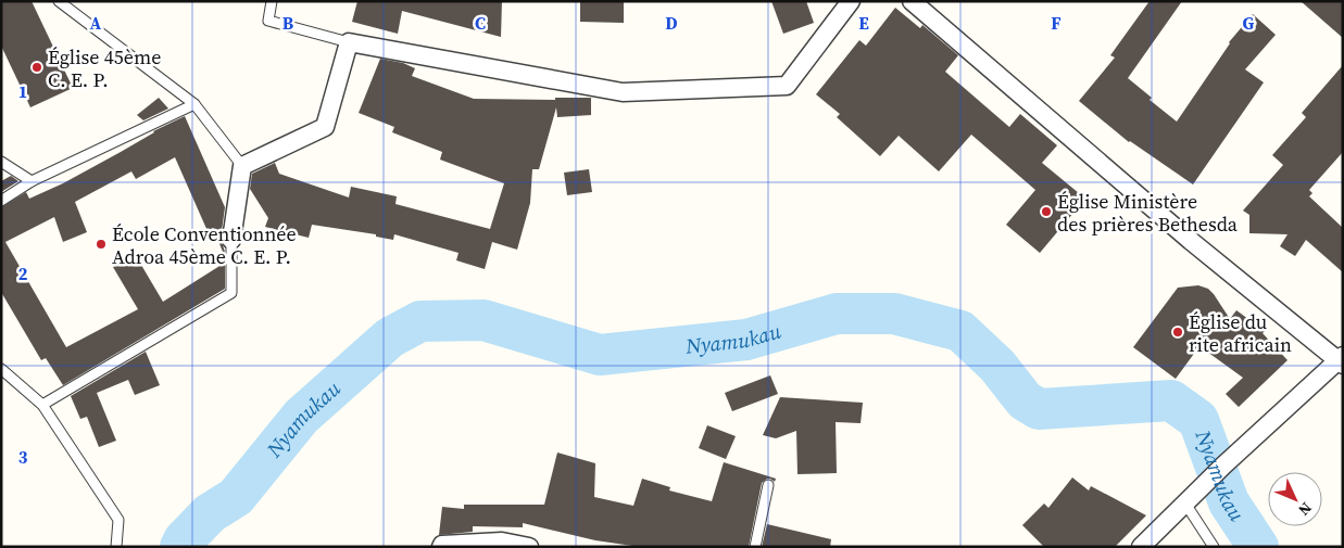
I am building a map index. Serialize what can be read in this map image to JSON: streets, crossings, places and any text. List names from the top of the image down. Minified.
{"water":["Nyamukau"],"places":["Église 45ème C. E. P.","Église Ministère des prières Bethesda","École Conventionnée Adroa 45ème C. E. P.","Église du rite africain"],"north":"bottom right","grid":{"columns":["A","B","C","D","E","F","G"],"rows":["1","2","3"]}}
